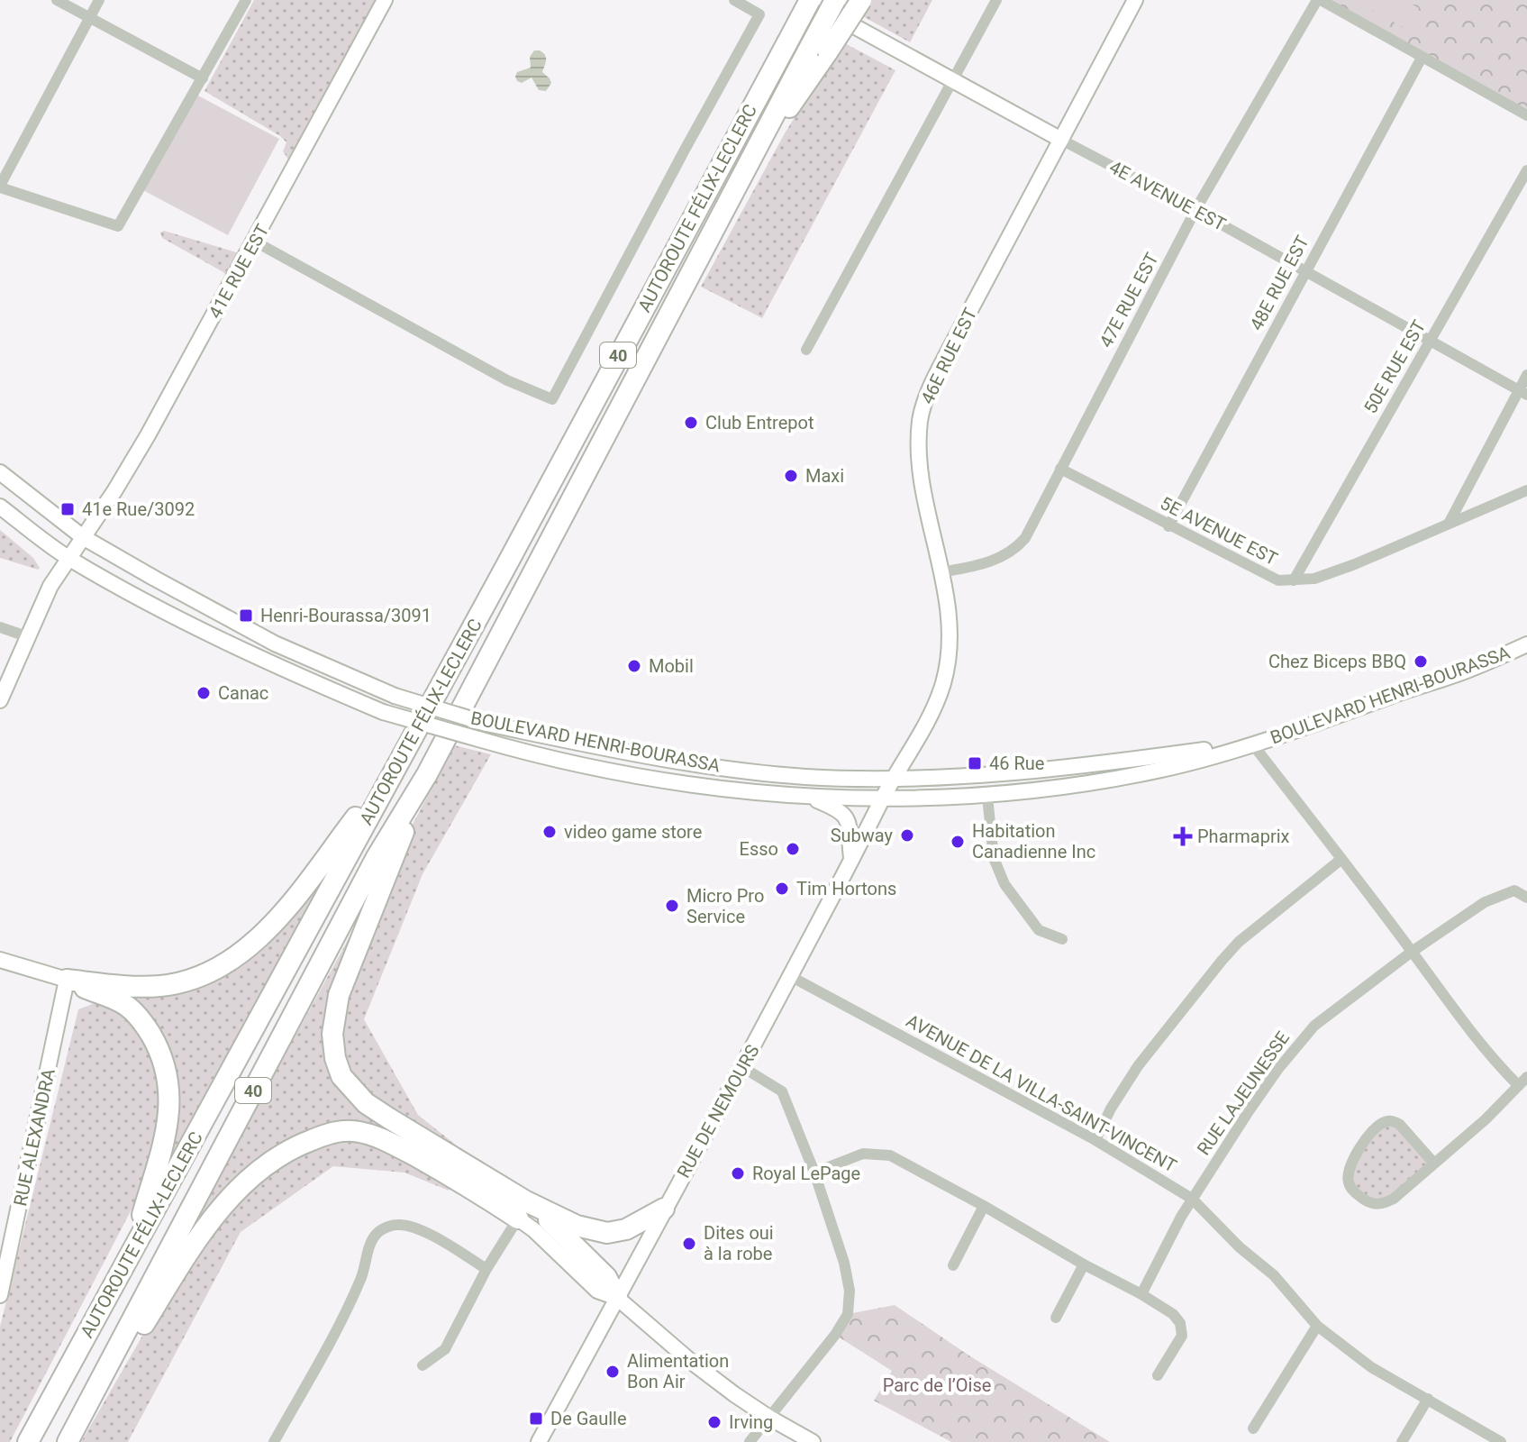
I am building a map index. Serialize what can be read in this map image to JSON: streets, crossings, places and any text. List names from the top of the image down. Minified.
{"streets":{"highway":["AUTOROUTE FÉLIX-LECLERC","40"],"street":["4E AVENUE EST","41E RUE EST","48E RUE EST","47E RUE EST","46E RUE EST","50E RUE EST","5E AVENUE EST","BOULEVARD HENRI-BOURASSA","AVENUE DE LA VILLA-SAINT-VINCENT","RUE LAJEUNESSE","RUE DE NEMOURS","RUE ALEXANDRA"]},"crossings":[["4E AVENUE EST","AUTOROUTE FÉLIX-LECLERC"],["4E AVENUE EST","48E RUE EST"],["4E AVENUE EST","47E RUE EST"],["4E AVENUE EST","46E RUE EST"],["4E AVENUE EST","50E RUE EST"],["41E RUE EST","BOULEVARD HENRI-BOURASSA"],["48E RUE EST","5E AVENUE EST"],["47E RUE EST","46E RUE EST"],["47E RUE EST","5E AVENUE EST"],["46E RUE EST","BOULEVARD HENRI-BOURASSA"],["46E RUE EST","RUE DE NEMOURS"],["50E RUE EST","5E AVENUE EST"],["BOULEVARD HENRI-BOURASSA","RUE DE NEMOURS"],["AVENUE DE LA VILLA-SAINT-VINCENT","RUE LAJEUNESSE"],["AVENUE DE LA VILLA-SAINT-VINCENT","RUE DE NEMOURS"]],"parks":["Parc de l’Oise"],"places":{"other":["Club Entrepot","Maxi","Chez Biceps BBQ","Mobil","Canac","video game store","Subway","Habitation Canadienne Inc","Esso","Tim Hortons","Micro Pro Service","Royal LePage","Dites oui à la robe","Alimentation Bon Air","Irving"],"transit":["41e Rue/3092","Henri-Bourassa/3091","46 Rue","De Gaulle"],"health":["Pharmaprix"]}}
